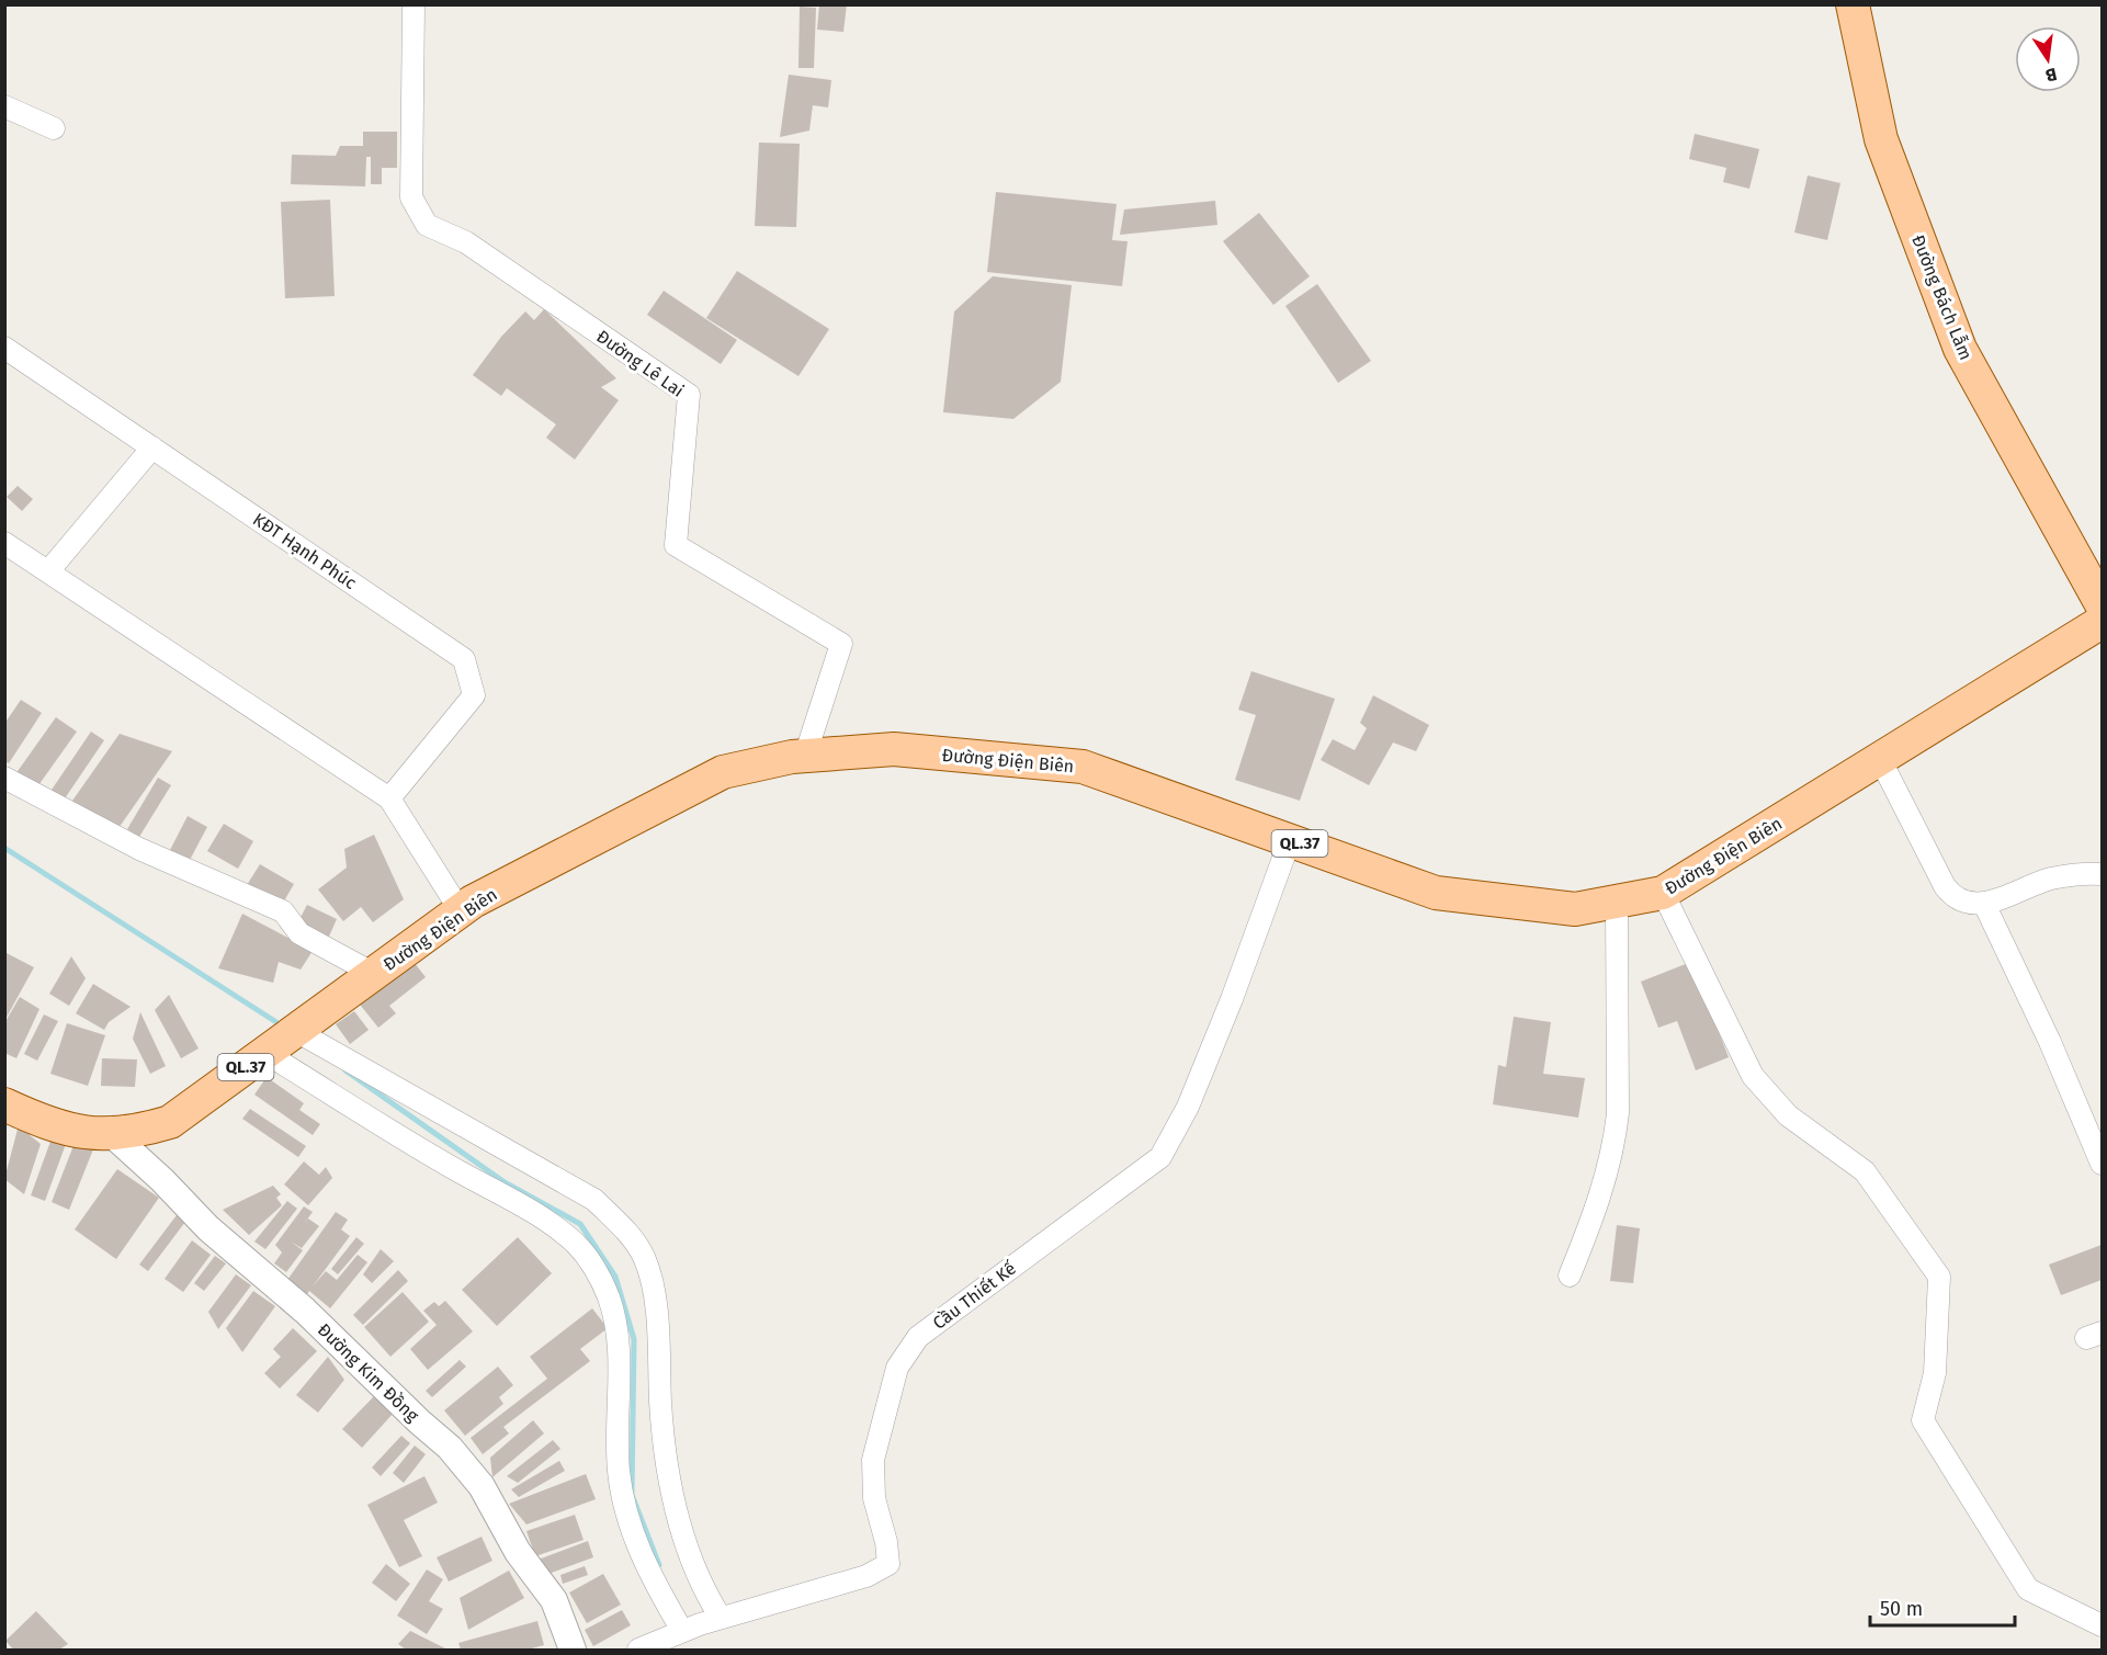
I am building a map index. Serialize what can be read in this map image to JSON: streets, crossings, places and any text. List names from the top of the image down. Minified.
{"streets":{"main road":["Đường Bách Lẫm","Đường Điện Biên","QL.37"],"street":["Đường Lê Lai","KĐT Hạnh Phúc","Cầu Thiết Kế","Đường Kim Đồng"]},"crossings":[["Đường Lê Lai","Đường Điện Biên"],["Đường Điện Biên","Cầu Thiết Kế"],["Đường Điện Biên","Đường Kim Đồng"]],"scale_bar":"50 m","north":"bottom"}
